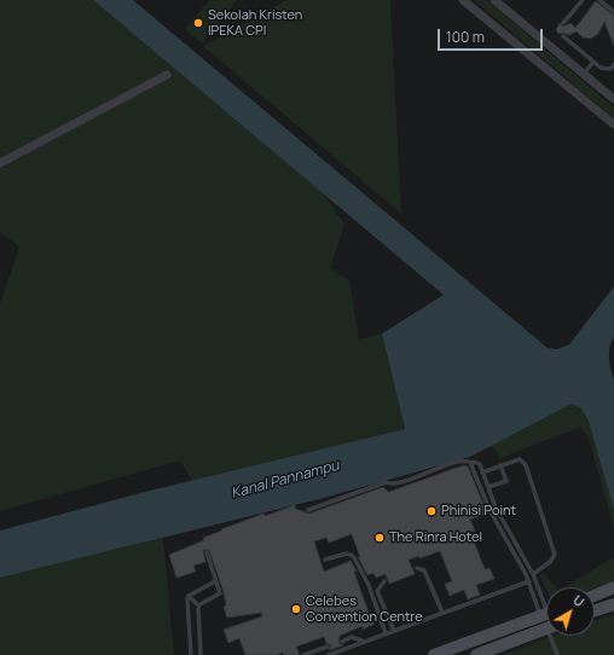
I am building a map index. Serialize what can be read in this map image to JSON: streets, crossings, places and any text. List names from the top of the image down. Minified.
{"water":["Kanal Pannampu"],"places":["Sekolah Kristen IPEKA CPI","Phinisi Point","The Rinra Hotel","Celebes Convention Centre"],"scale_bar":"100 m","north":"top right"}
